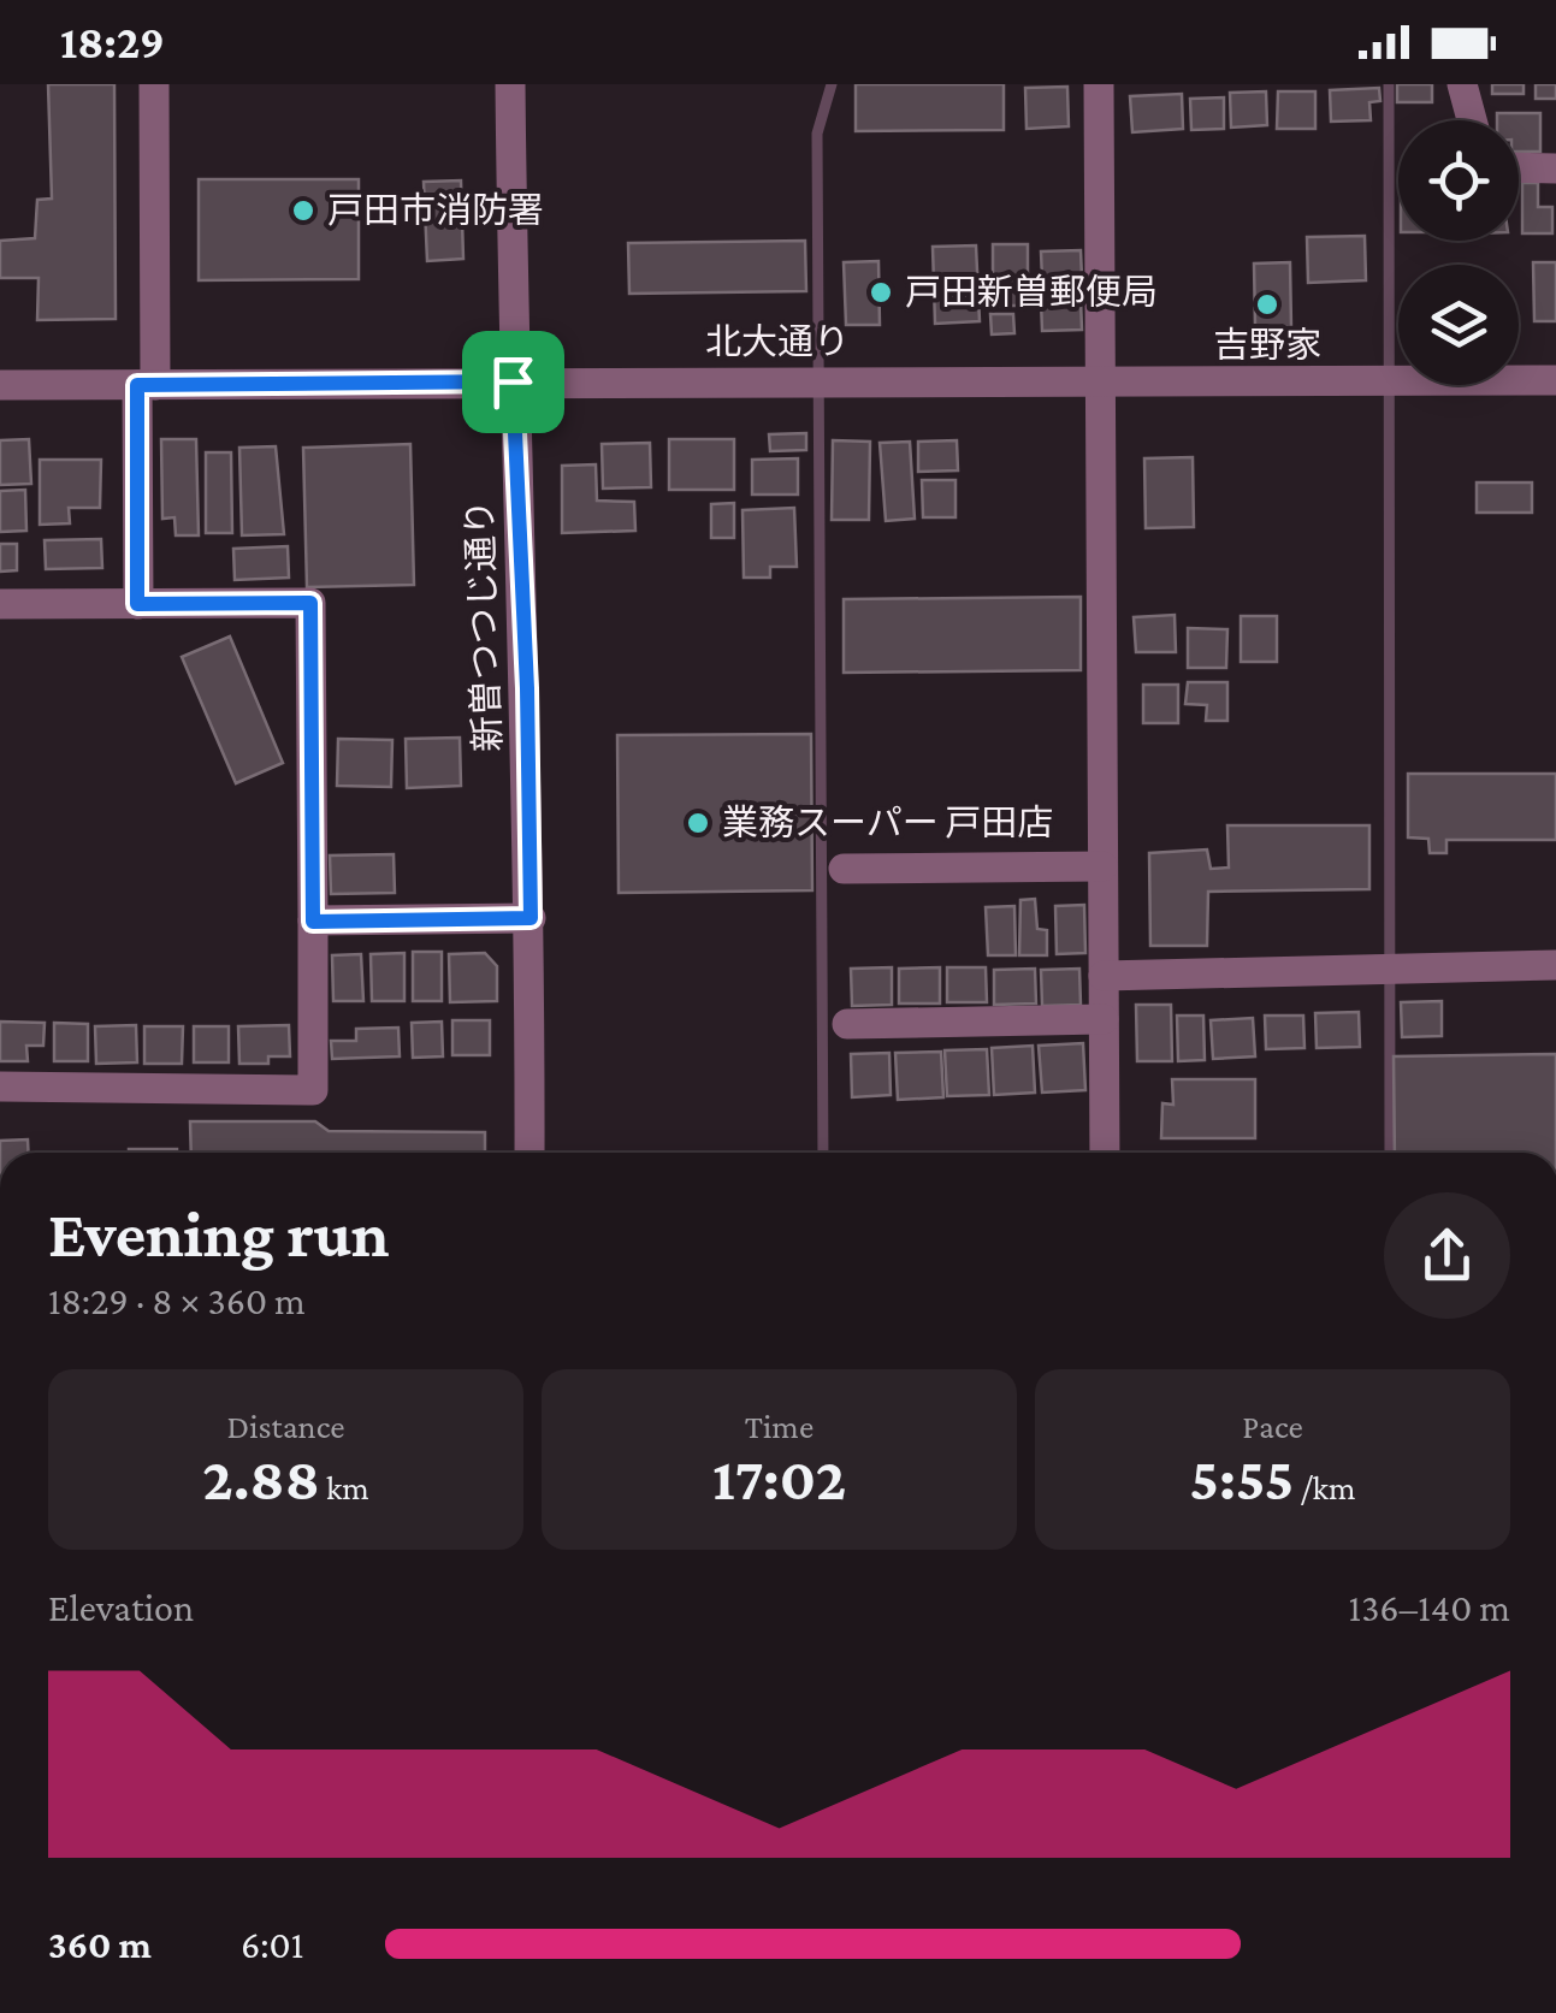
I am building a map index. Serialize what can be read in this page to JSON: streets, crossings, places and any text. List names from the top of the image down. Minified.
{"streets":{"street":["北大通り","新曽つつじ通り"]},"crossings":[["北大通り","新曽つつじ通り"]],"places":["戸田市消防署","戸田新曽郵便局","吉野家","業務スーパー 戸田店"],"page":{"status":"18:29","heading":["Evening run","18:29 · 8 × 360 m"],"stats":[["Distance","2.88 km"],["Time","17:02"],["Pace","5:55 /km"]],"chart":["Elevation","136–140 m"],"list":[{"name":"360 m","note":"6:01"}]}}
